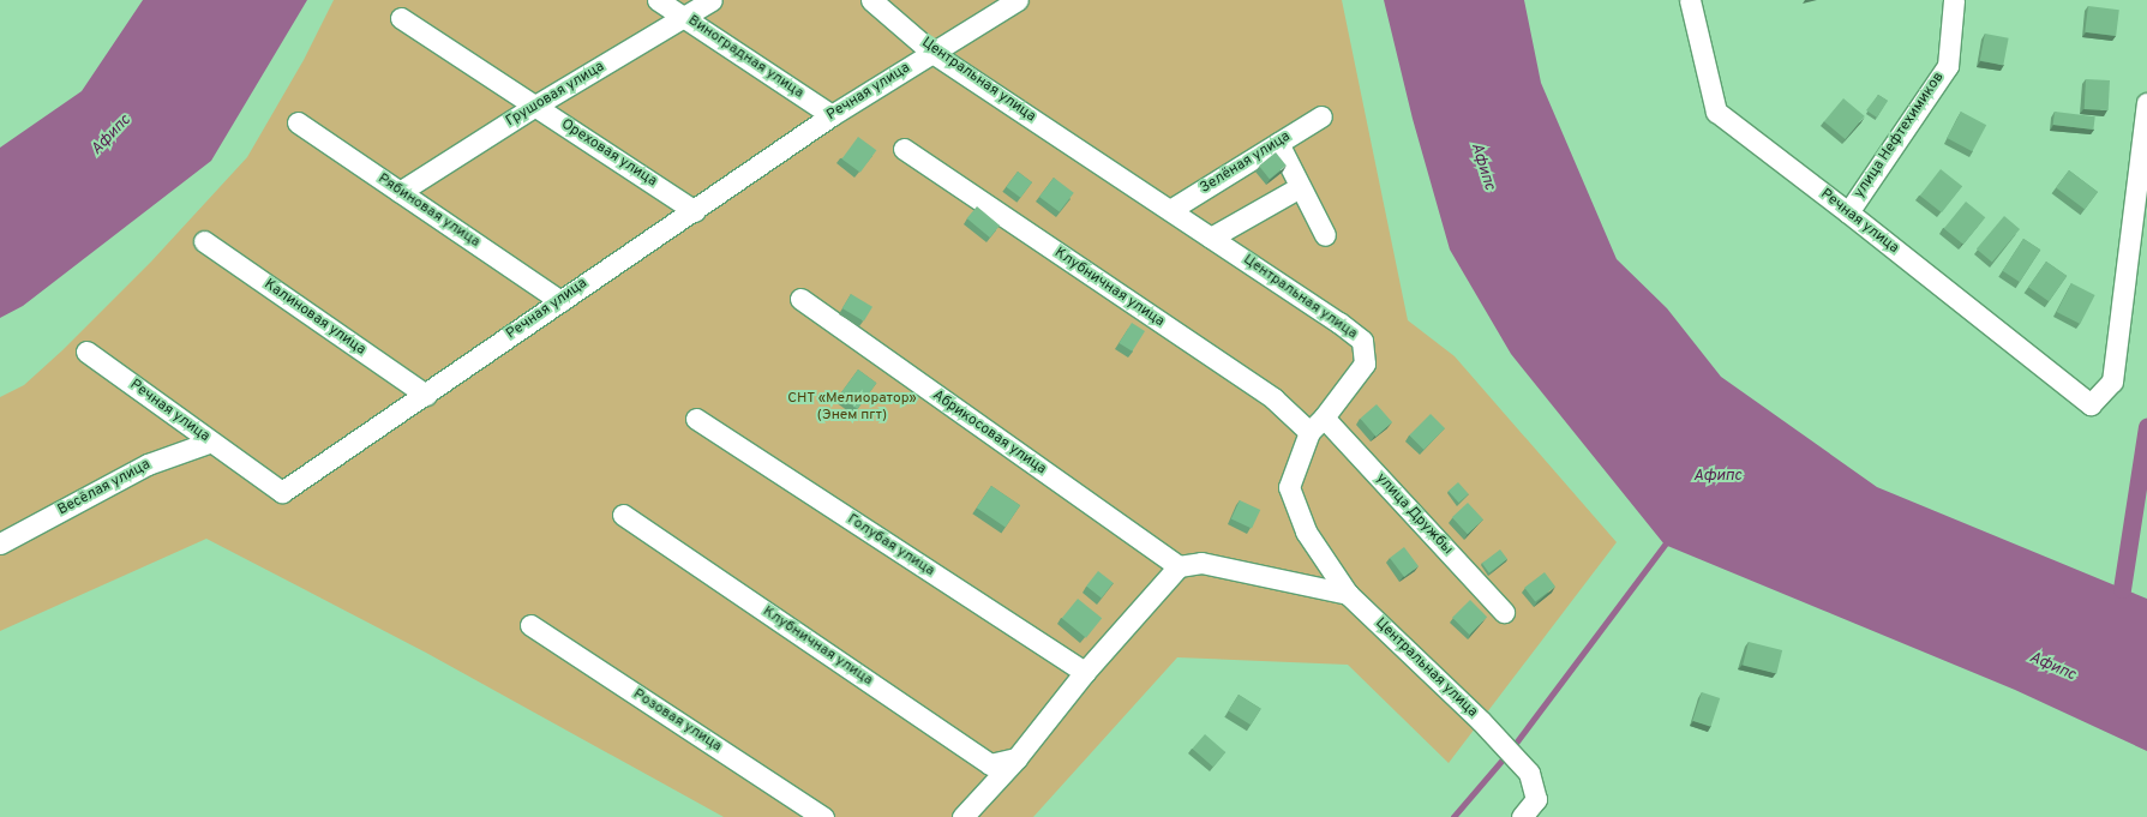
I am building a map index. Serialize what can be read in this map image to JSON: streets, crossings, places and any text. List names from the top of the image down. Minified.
{"streets":{"street":["Виноградная улица","Центральная улица","Речная улица","Грушовая улица","улица Нефтехимиков","Ореховая улица","Зелёная улица","Рябиновая улица","Клубничная улица","Калиновая улица","Абрикосовая улица","Весёлая улица","улица Дружбы","Голубая улица","Розовая улица"]},"crossings":[["Виноградная улица","Речная улица"],["Виноградная улица","Грушовая улица"],["Центральная улица","Речная улица"],["Центральная улица","Зелёная улица"],["Центральная улица","Клубничная улица"],["Центральная улица","улица Дружбы"],["Речная улица","улица Нефтехимиков"],["Речная улица","Ореховая улица"],["Речная улица","Рябиновая улица"],["Речная улица","Калиновая улица"],["Речная улица","Весёлая улица"],["Грушовая улица","Ореховая улица"],["Грушовая улица","Рябиновая улица"]],"water":["Афипс"],"parks":["СНТ «Мелиоратор» (Энем пгт)"]}
